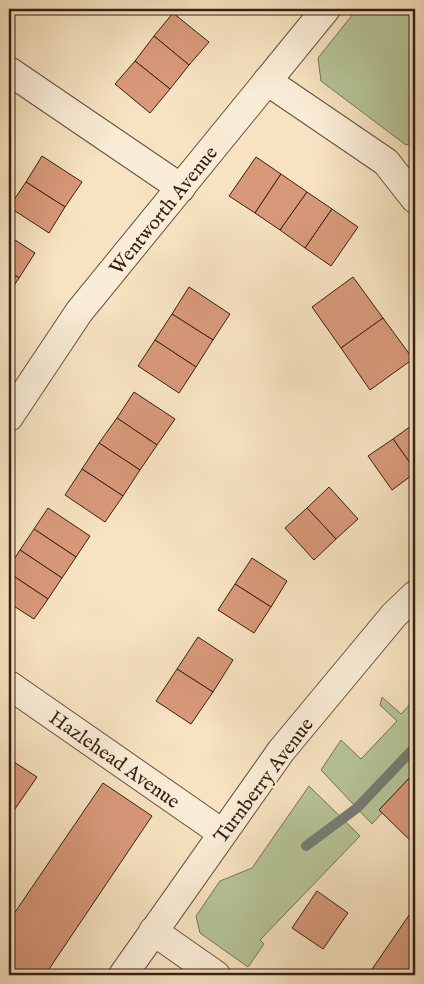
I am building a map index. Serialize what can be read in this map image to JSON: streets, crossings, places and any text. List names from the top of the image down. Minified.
{"streets":{"street":["Wentworth Avenue","Hazlehead Avenue","Turnberry Avenue"]},"crossings":[["Hazlehead Avenue","Turnberry Avenue"]]}
